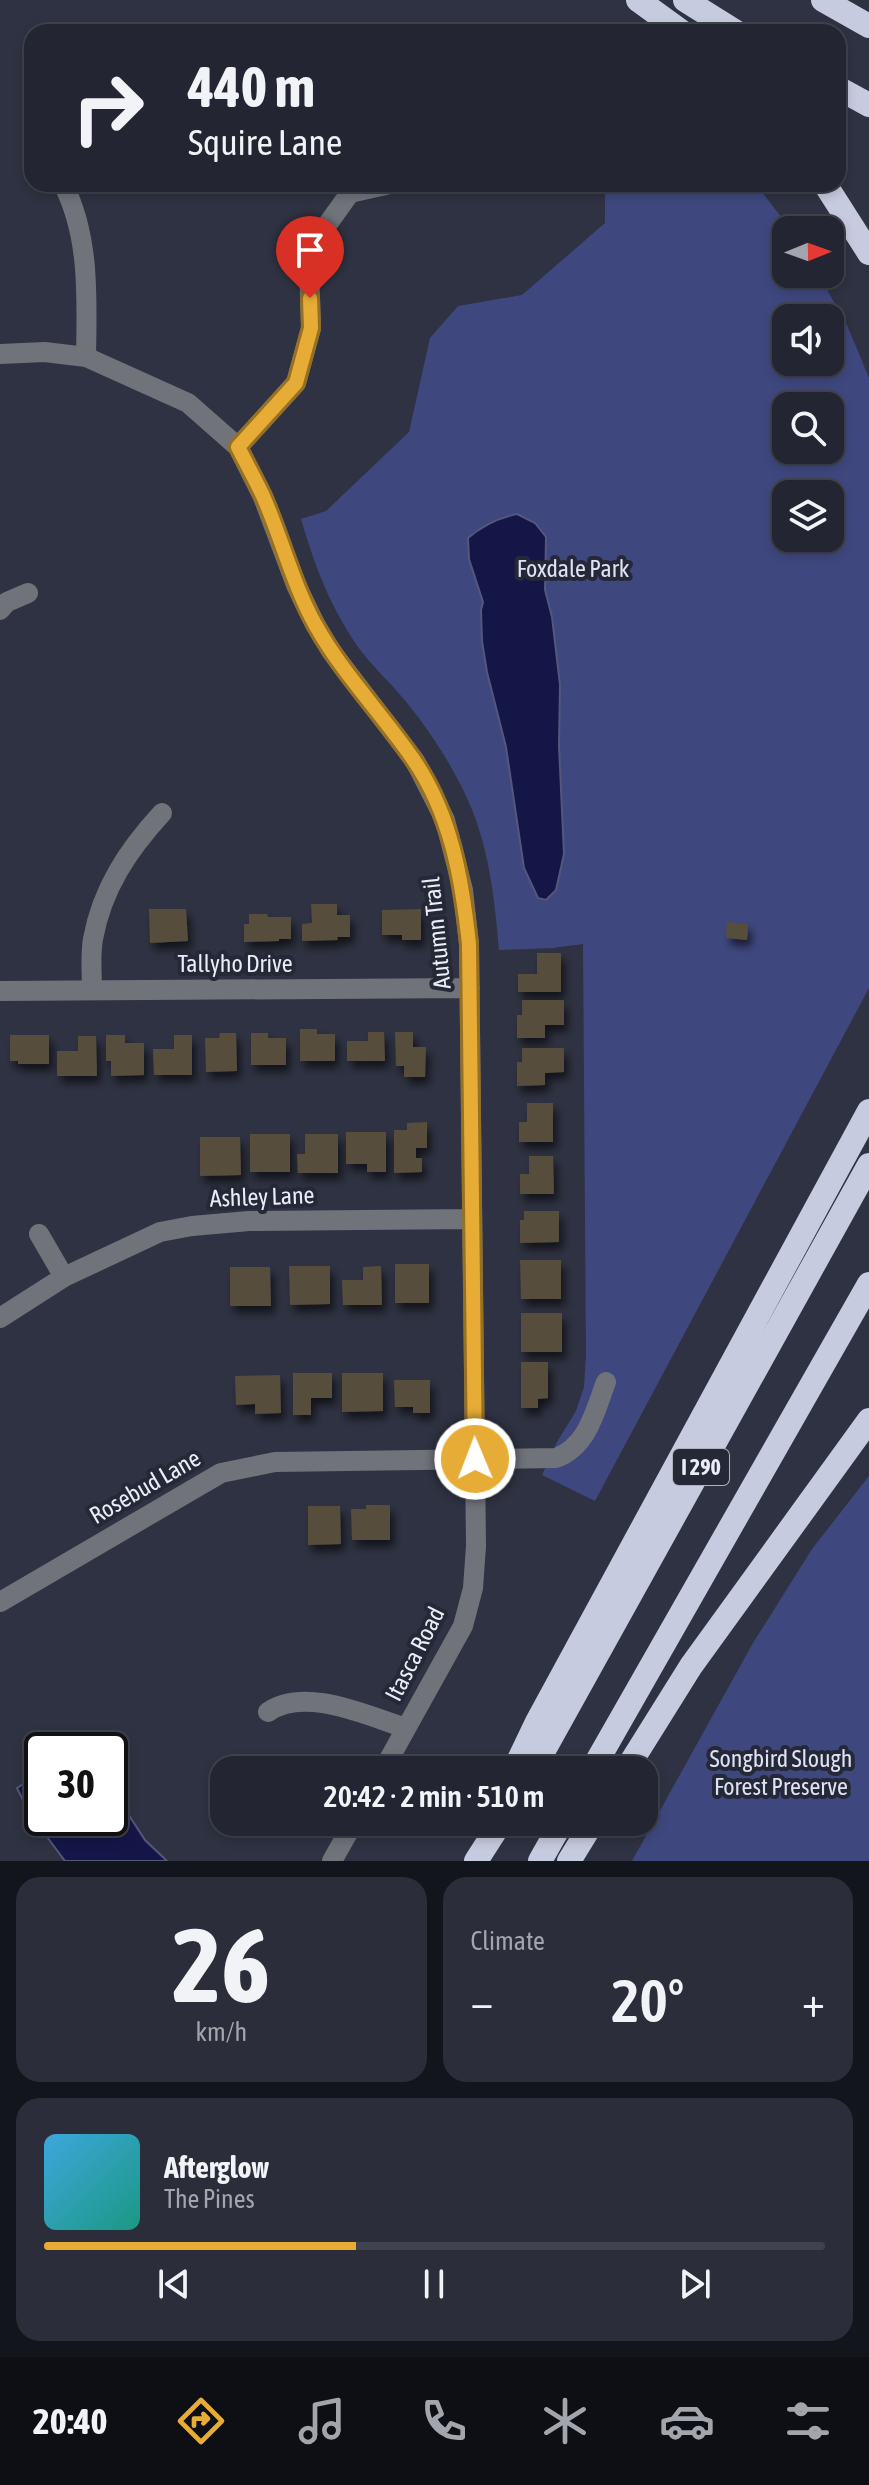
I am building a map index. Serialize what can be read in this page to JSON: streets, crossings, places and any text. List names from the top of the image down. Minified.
{"streets":{"highway":["I 290"],"street":["Autumn Trail","Tallyho Drive","Ashley Lane","Rosebud Lane","Itasca Road"]},"crossings":[["Autumn Trail","Tallyho Drive"],["Autumn Trail","Ashley Lane"],["Autumn Trail","Rosebud Lane"],["Autumn Trail","Itasca Road"],["Rosebud Lane","Itasca Road"]],"parks":["Foxdale Park","Songbird Slough Forest Preserve"],"north":"right","page":{"turn":["440 m","Squire Lane"],"limit":"30","trip":"20:42 · 2 min · 510 m","tile":[["26","km/h"],"Climate"],"heat":["−","20°","+"],"song":["Afterglow","The Pines"],"tabs":"20:40"}}
